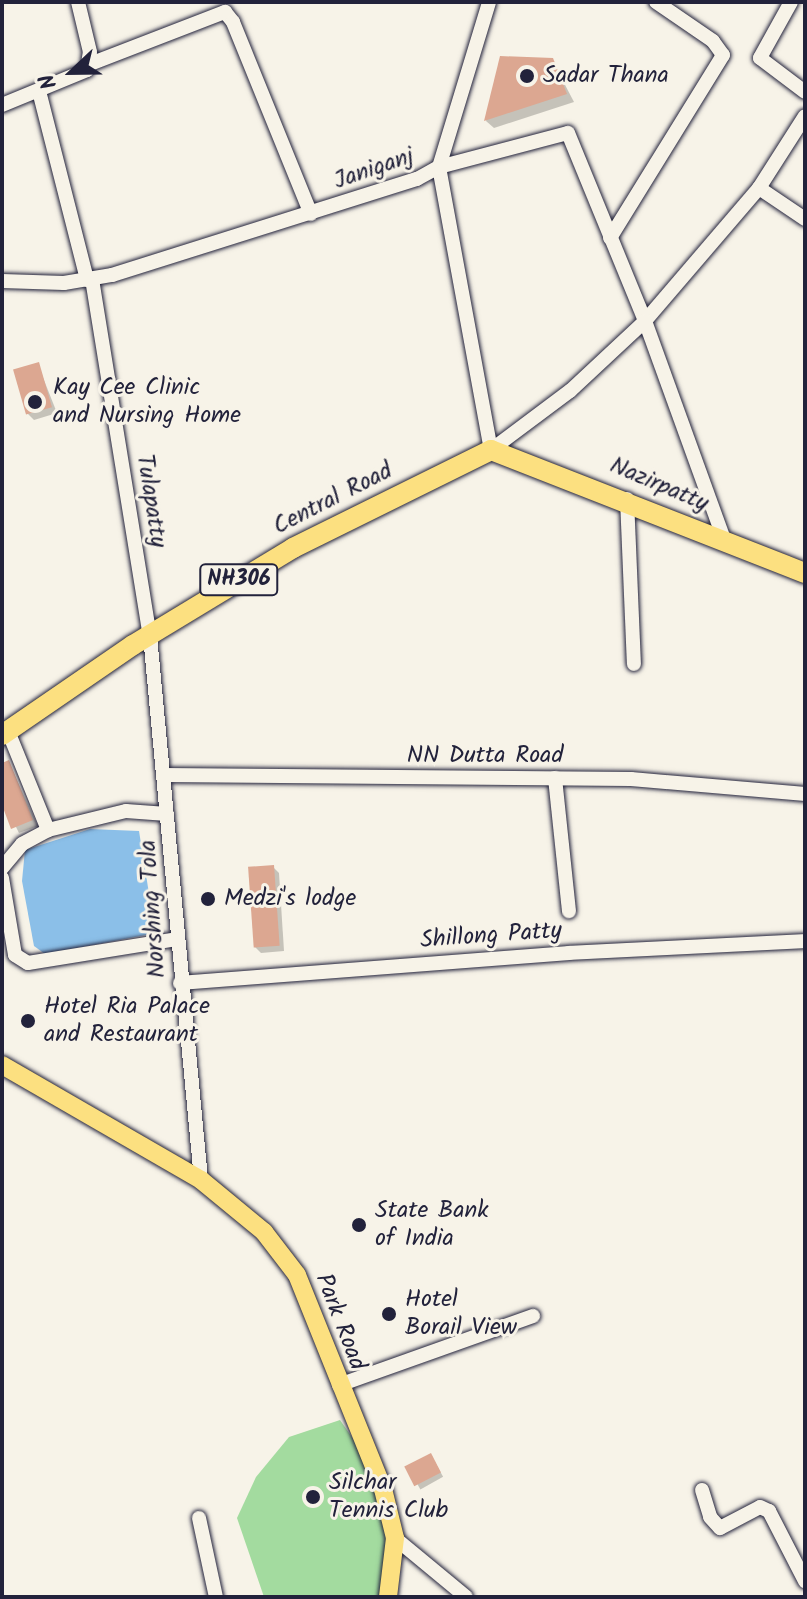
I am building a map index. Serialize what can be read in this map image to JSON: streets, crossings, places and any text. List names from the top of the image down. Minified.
{"streets":{"highway":["Nazirpatty","Central Road","NH306"],"main road":["Park Road"],"street":["Janiganj","Tulapatty","NN Dutta Road","Norshing Tola","Shillong Patty"]},"crossings":[["Janiganj","Nazirpatty"],["Janiganj","Central Road"],["Janiganj","Tulapatty"],["Nazirpatty","Central Road"],["Central Road","Tulapatty"],["Central Road","Norshing Tola"],["Tulapatty","Norshing Tola"],["NN Dutta Road","Norshing Tola"],["Norshing Tola","Shillong Patty"],["Norshing Tola","Park Road"]],"places":["Sadar Thana","Kay Cee Clinic and Nursing Home","Medzi's lodge","Hotel Ria Palace and Restaurant","State Bank of India","Hotel Borail View","Silchar Tennis Club"],"north":"left"}
